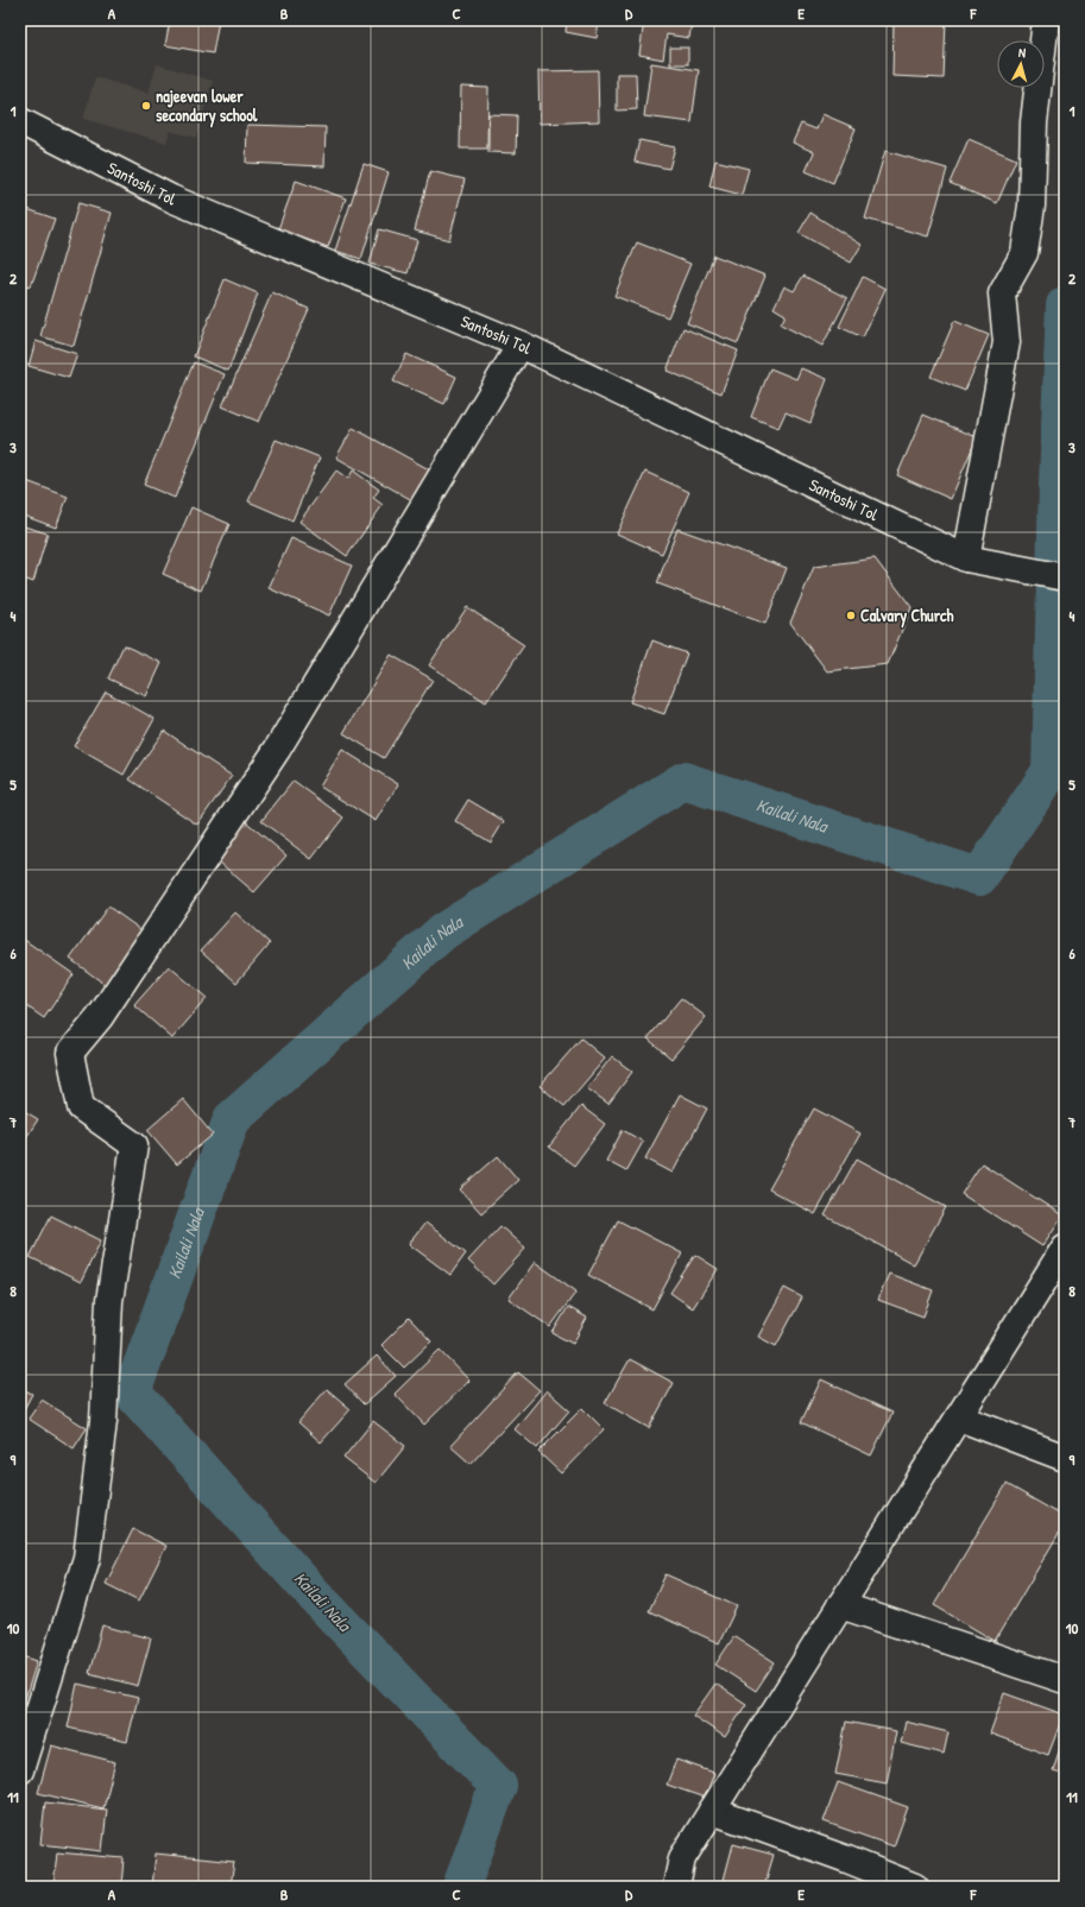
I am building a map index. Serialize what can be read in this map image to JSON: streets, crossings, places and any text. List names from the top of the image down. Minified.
{"streets":{"street":["Santoshi Tol"]},"water":["Kailali Nala"],"places":["najeevan lower secondary school","Calvary Church"],"north":"top","grid":{"columns":["A","B","C","D","E","F"],"rows":["1","2","3","4","5","6","7","8","9","10","11"]}}
